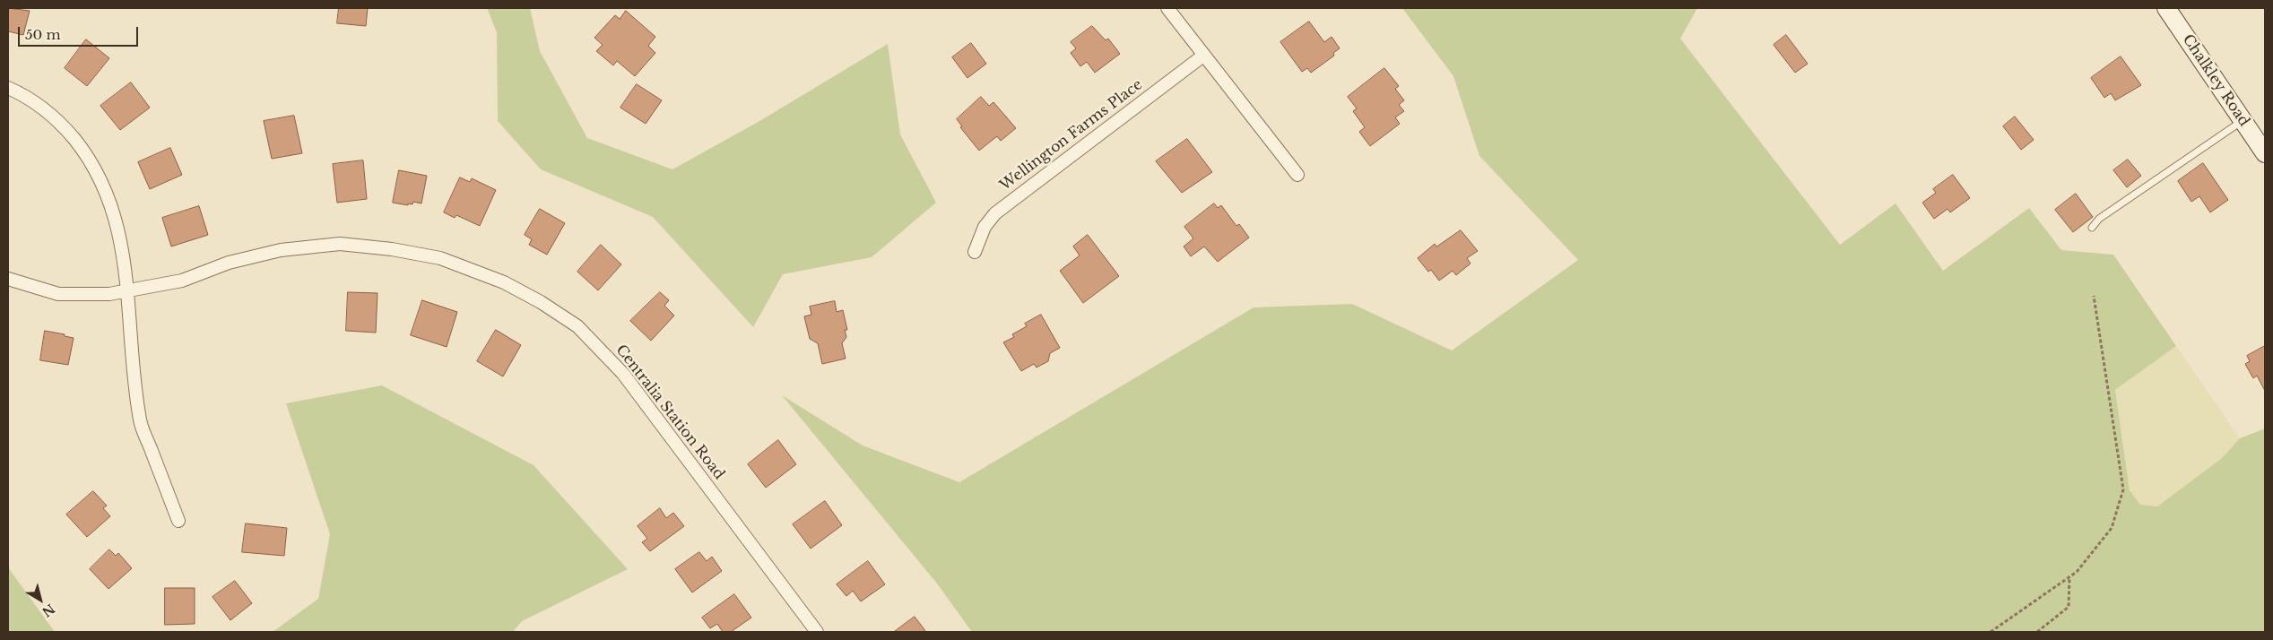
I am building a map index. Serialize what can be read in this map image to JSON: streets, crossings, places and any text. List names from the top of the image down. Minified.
{"streets":{"street":["Chalkley Road","Wellington Farms Place","Centralia Station Road"]},"scale_bar":"50 m","north":"bottom right"}
